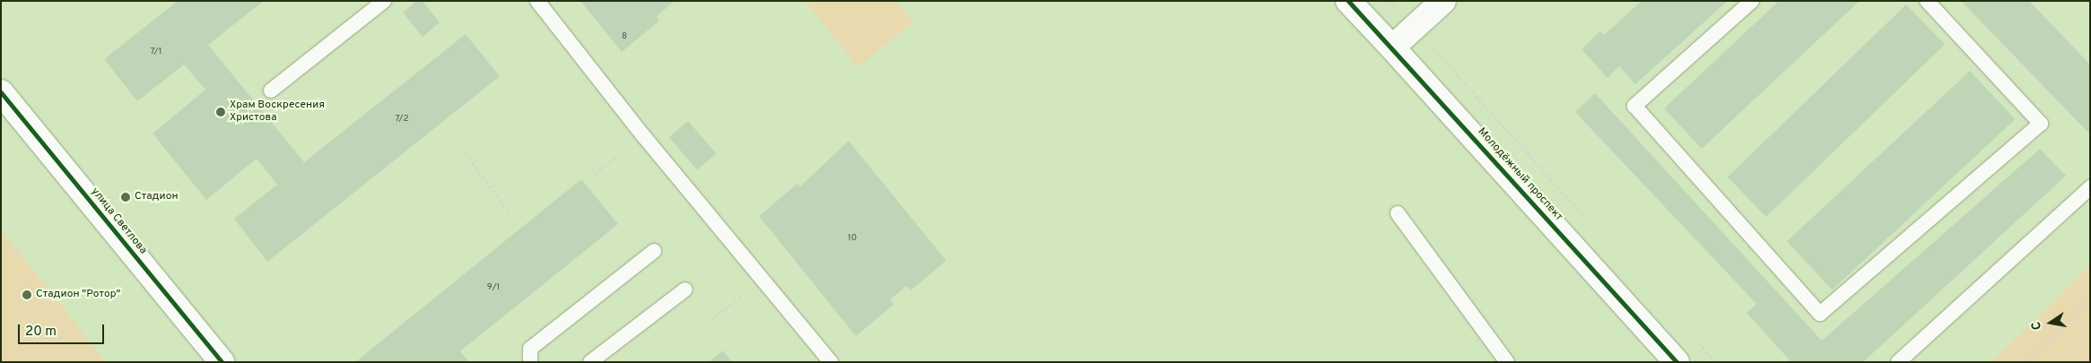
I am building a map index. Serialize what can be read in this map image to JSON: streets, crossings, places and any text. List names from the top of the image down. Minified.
{"streets":{"street":["Молодёжный проспект","улица Светлова"]},"places":["Храм Воскресения Христова","Стадион","Стадион \"Ротор\""],"house_numbers":["8","7/1","7/2","10","9/1"],"scale_bar":"20 m","north":"left"}
